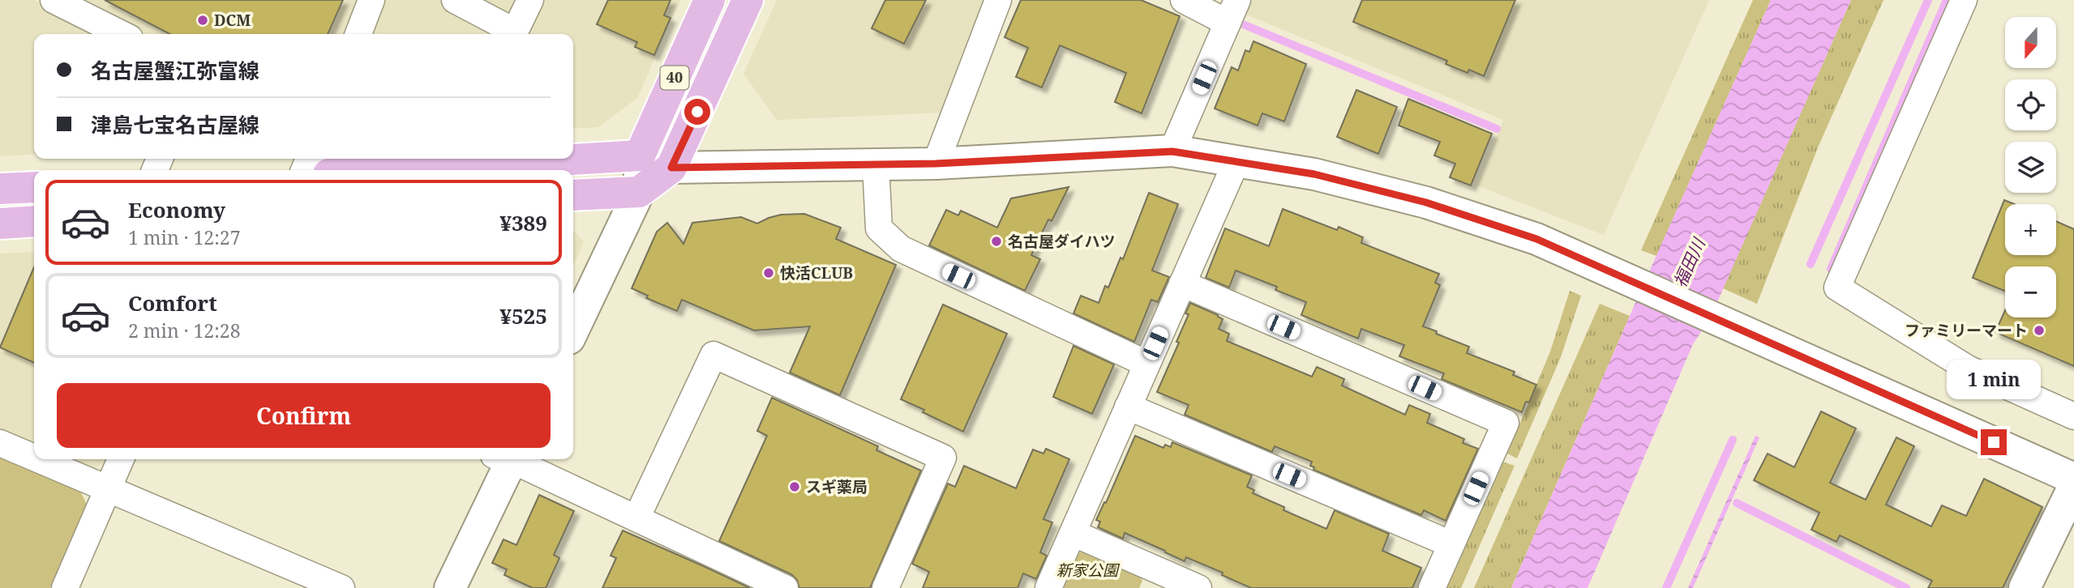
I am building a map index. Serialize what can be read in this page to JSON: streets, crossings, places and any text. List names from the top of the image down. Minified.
{"streets":{"main road":["40"]},"water":["福田川"],"parks":["新家公園"],"places":["DCM","名古屋ダイハツ","快活CLUB","ファミリーマート","スギ薬局"],"north":"bottom","page":{"map_buttons":["+","−"],"banner":["名古屋蟹江弥富線","津島七宝名古屋線"],"list":[{"name":"Economy","note":"1 min · 12:27","value":"¥389"},{"name":"Comfort","note":"2 min · 12:28","value":"¥525"}],"bubble":"1 min","buttons":"Confirm"}}
